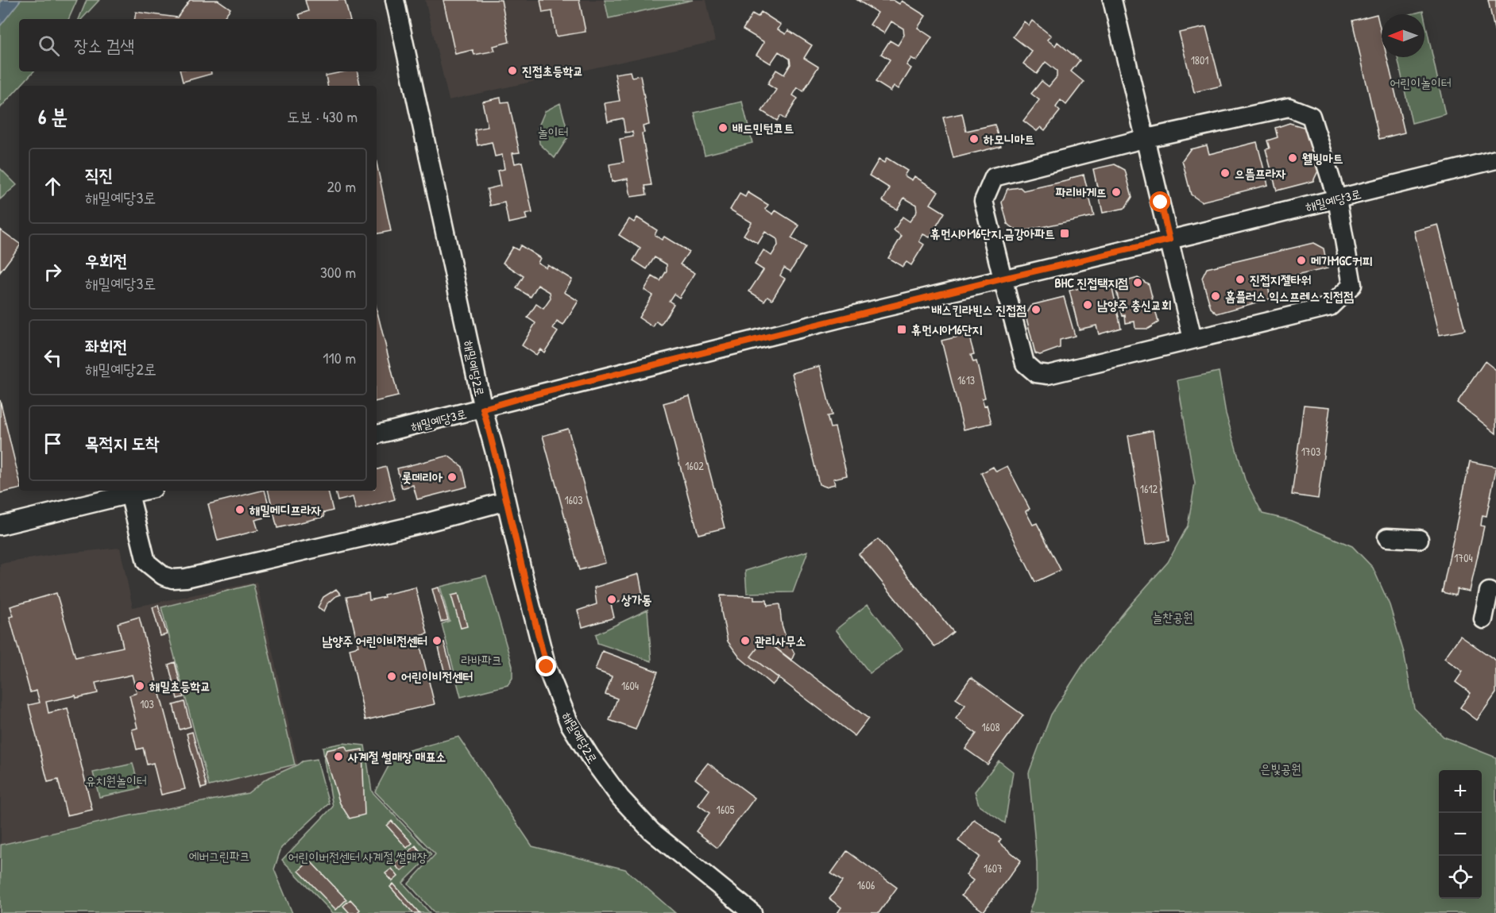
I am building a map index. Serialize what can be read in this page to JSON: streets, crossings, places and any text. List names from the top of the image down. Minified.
{"streets":{"street":["해밀예당3로","해밀예당2로"]},"crossings":[["해밀예당3로","해밀예당2로"]],"parks":["어린이놀이터","놀이터","늘찬공원","라바파크","은빛공원","유치원놀이터","에버그린파크","어린이버전센터 사계절 썰매장"],"places":{"other":["진접초등학교","배드민턴코트","하모니마트","웰빙마트","으뜸프라자","파리바게뜨","메가MGC커피","진접지젤타워","BHC 진접택지점","홈플러스 익스프레스 진접점","남양주 충신교회","배스킨라빈스 진접점","롯데리아","해밀메디프라자","상가동","남양주 어린이비전센터","관리사무소","어린이비전센터","해밀초등학교","사계절 썰매장 매표소"],"transit":["휴먼시아16단지.금강아파트","휴먼시아16단지"]},"house_numbers":["1801","1613","1703","1602","1612","1603","1704","1604","103","1608","1605","1607","1606"],"north":"left","page":{"search":"장소 검색","heading":["6 분","도보 · 430 m"],"list":[["직진","해밀예당3로","20 m"],["우회전","해밀예당3로","300 m"],["좌회전","해밀예당2로","110 m"],"목적지 도착"],"map_buttons":["+","−"]}}
